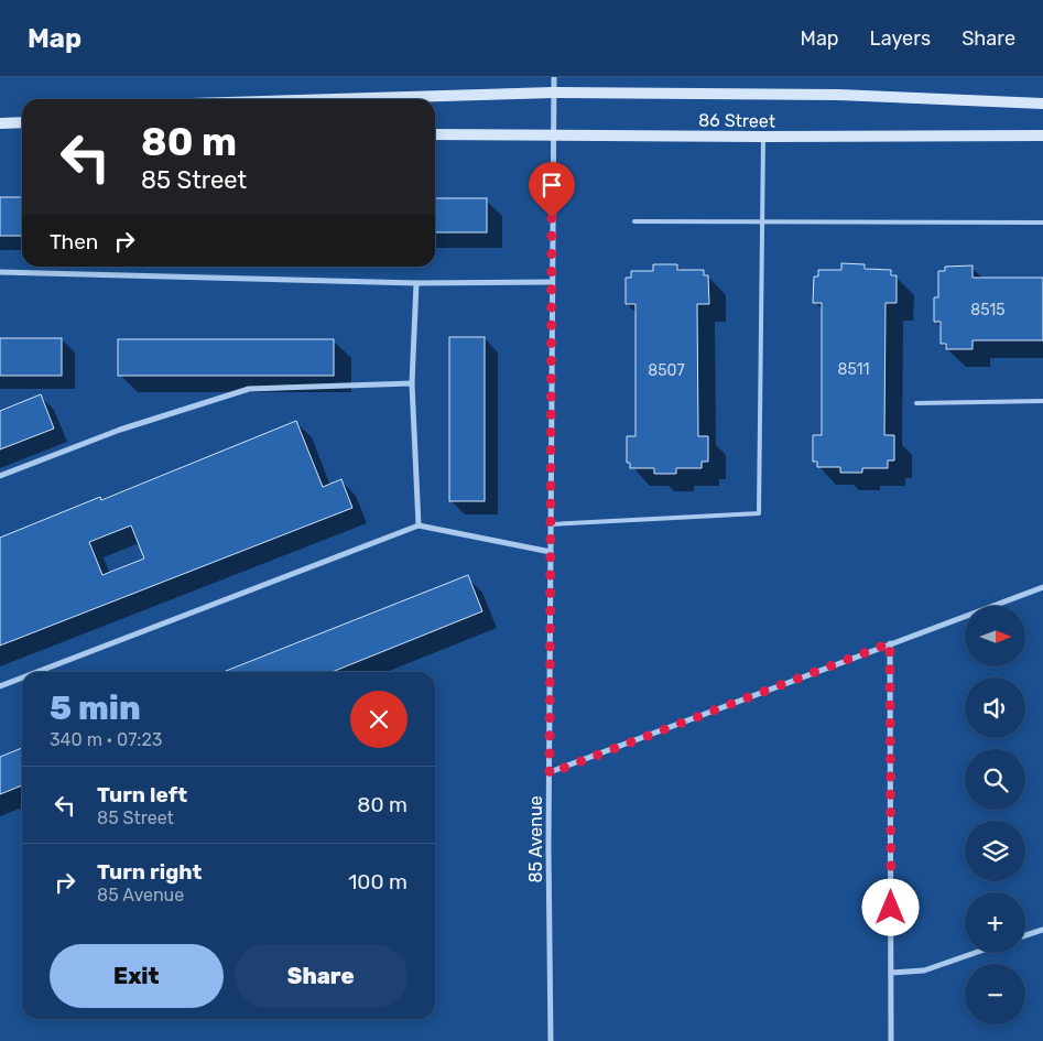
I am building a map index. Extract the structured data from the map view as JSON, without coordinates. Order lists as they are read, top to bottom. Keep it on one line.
{"streets":{"main road":["86 Street"],"street":["85 Avenue"]},"crossings":[["86 Street","85 Avenue"]],"house_numbers":["8515","8511","8507"],"north":"right","page":{"header":"Map","nav":["Map","Layers","Share"],"turn":["80 m","85 Street"],"then":"Then","map_buttons":["+","−"],"heading":["5 min","340 m · 07:23"],"list":[{"name":"Turn left","note":"85 Street","value":"80 m"},{"name":"Turn right","note":"85 Avenue","value":"100 m"}],"buttons":["Exit","Share"]}}
